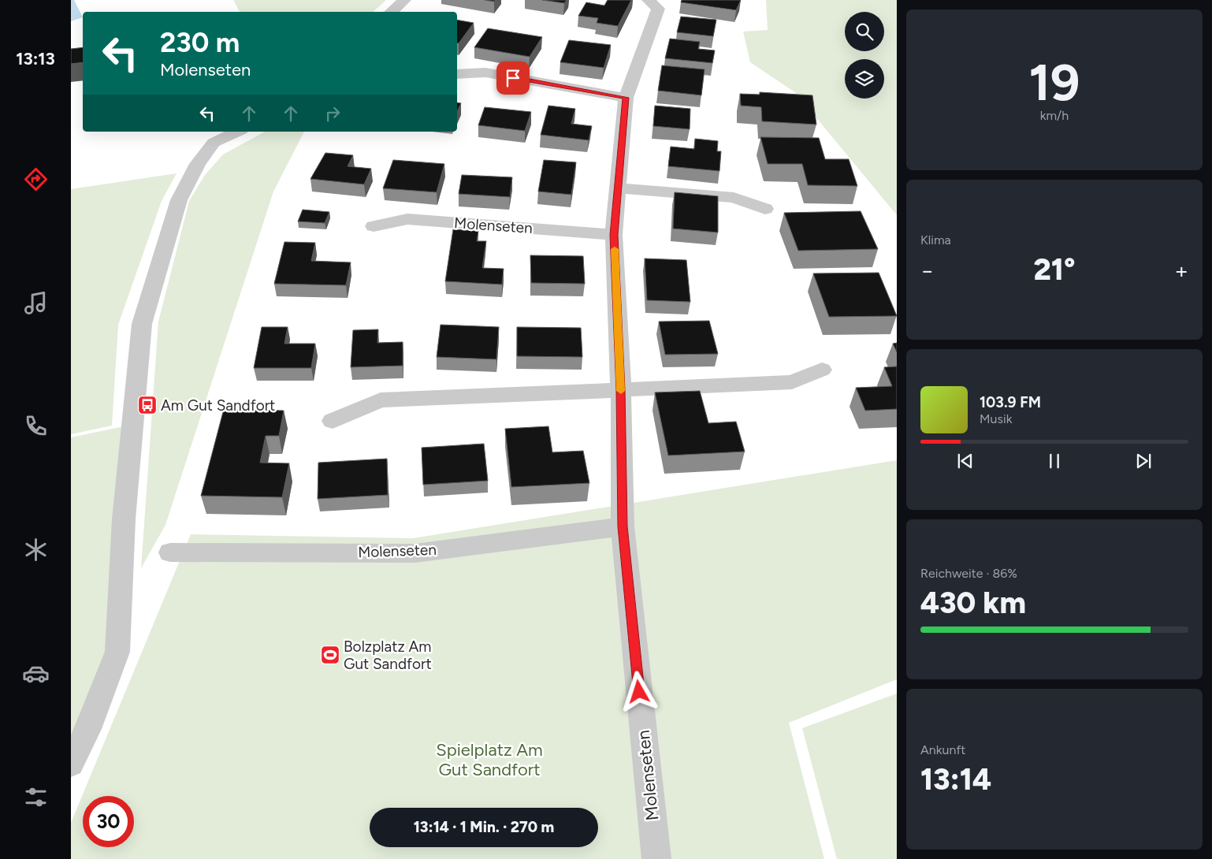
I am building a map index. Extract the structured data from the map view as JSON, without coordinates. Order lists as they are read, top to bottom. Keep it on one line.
{"streets":{"street":["Molenseten"]},"parks":["Spielplatz Am Gut Sandfort"],"places":{"bus stop":["Am Gut Sandfort"],"sports":["Bolzplatz Am Gut Sandfort"]},"page":{"tabs":"13:13","tile":[["19","km/h"],"Klima",["Reichweite · 86%","430 km"],["Ankunft","13:14"]],"turn":["230 m","Molenseten"],"heat":["−","21°","+"],"song":["103.9 FM","Musik"],"limit":"30","trip":"13:14 · 1 Min. · 270 m"}}
